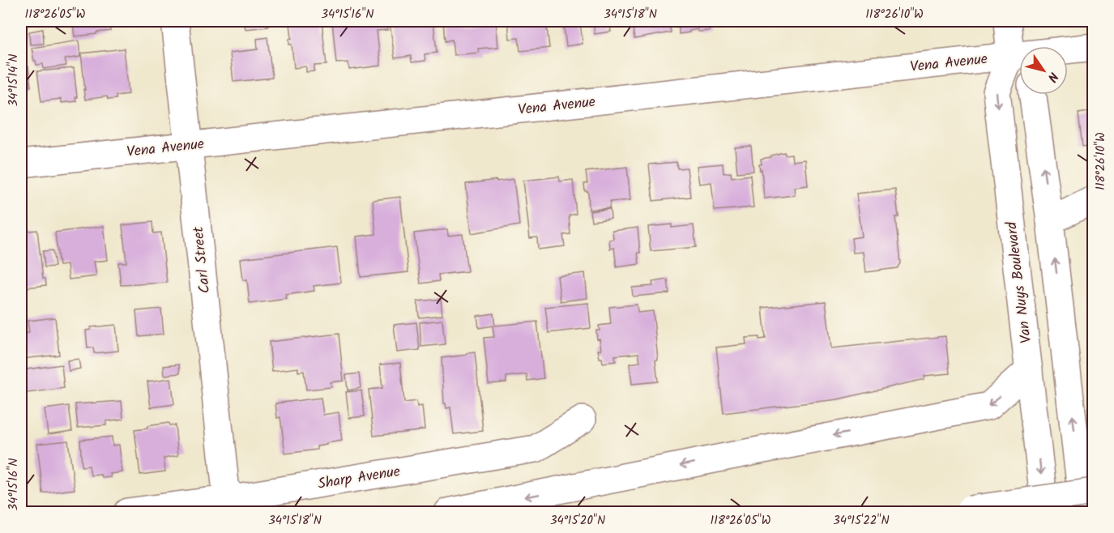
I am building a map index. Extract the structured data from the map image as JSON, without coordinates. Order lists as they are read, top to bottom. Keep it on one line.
{"streets":{"main road":["Vena Avenue","Carl Street","Van Nuys Boulevard","Sharp Avenue"]},"crossings":[["Vena Avenue","Carl Street"],["Vena Avenue","Van Nuys Boulevard"],["Carl Street","Sharp Avenue"]],"north":"bottom right","coordinates":["118°26'05\"W","34°15'16\"N","34°15'18\"N","118°26'10\"W","34°15'14\"N","34°15'20\"N","34°15'22\"N"]}
